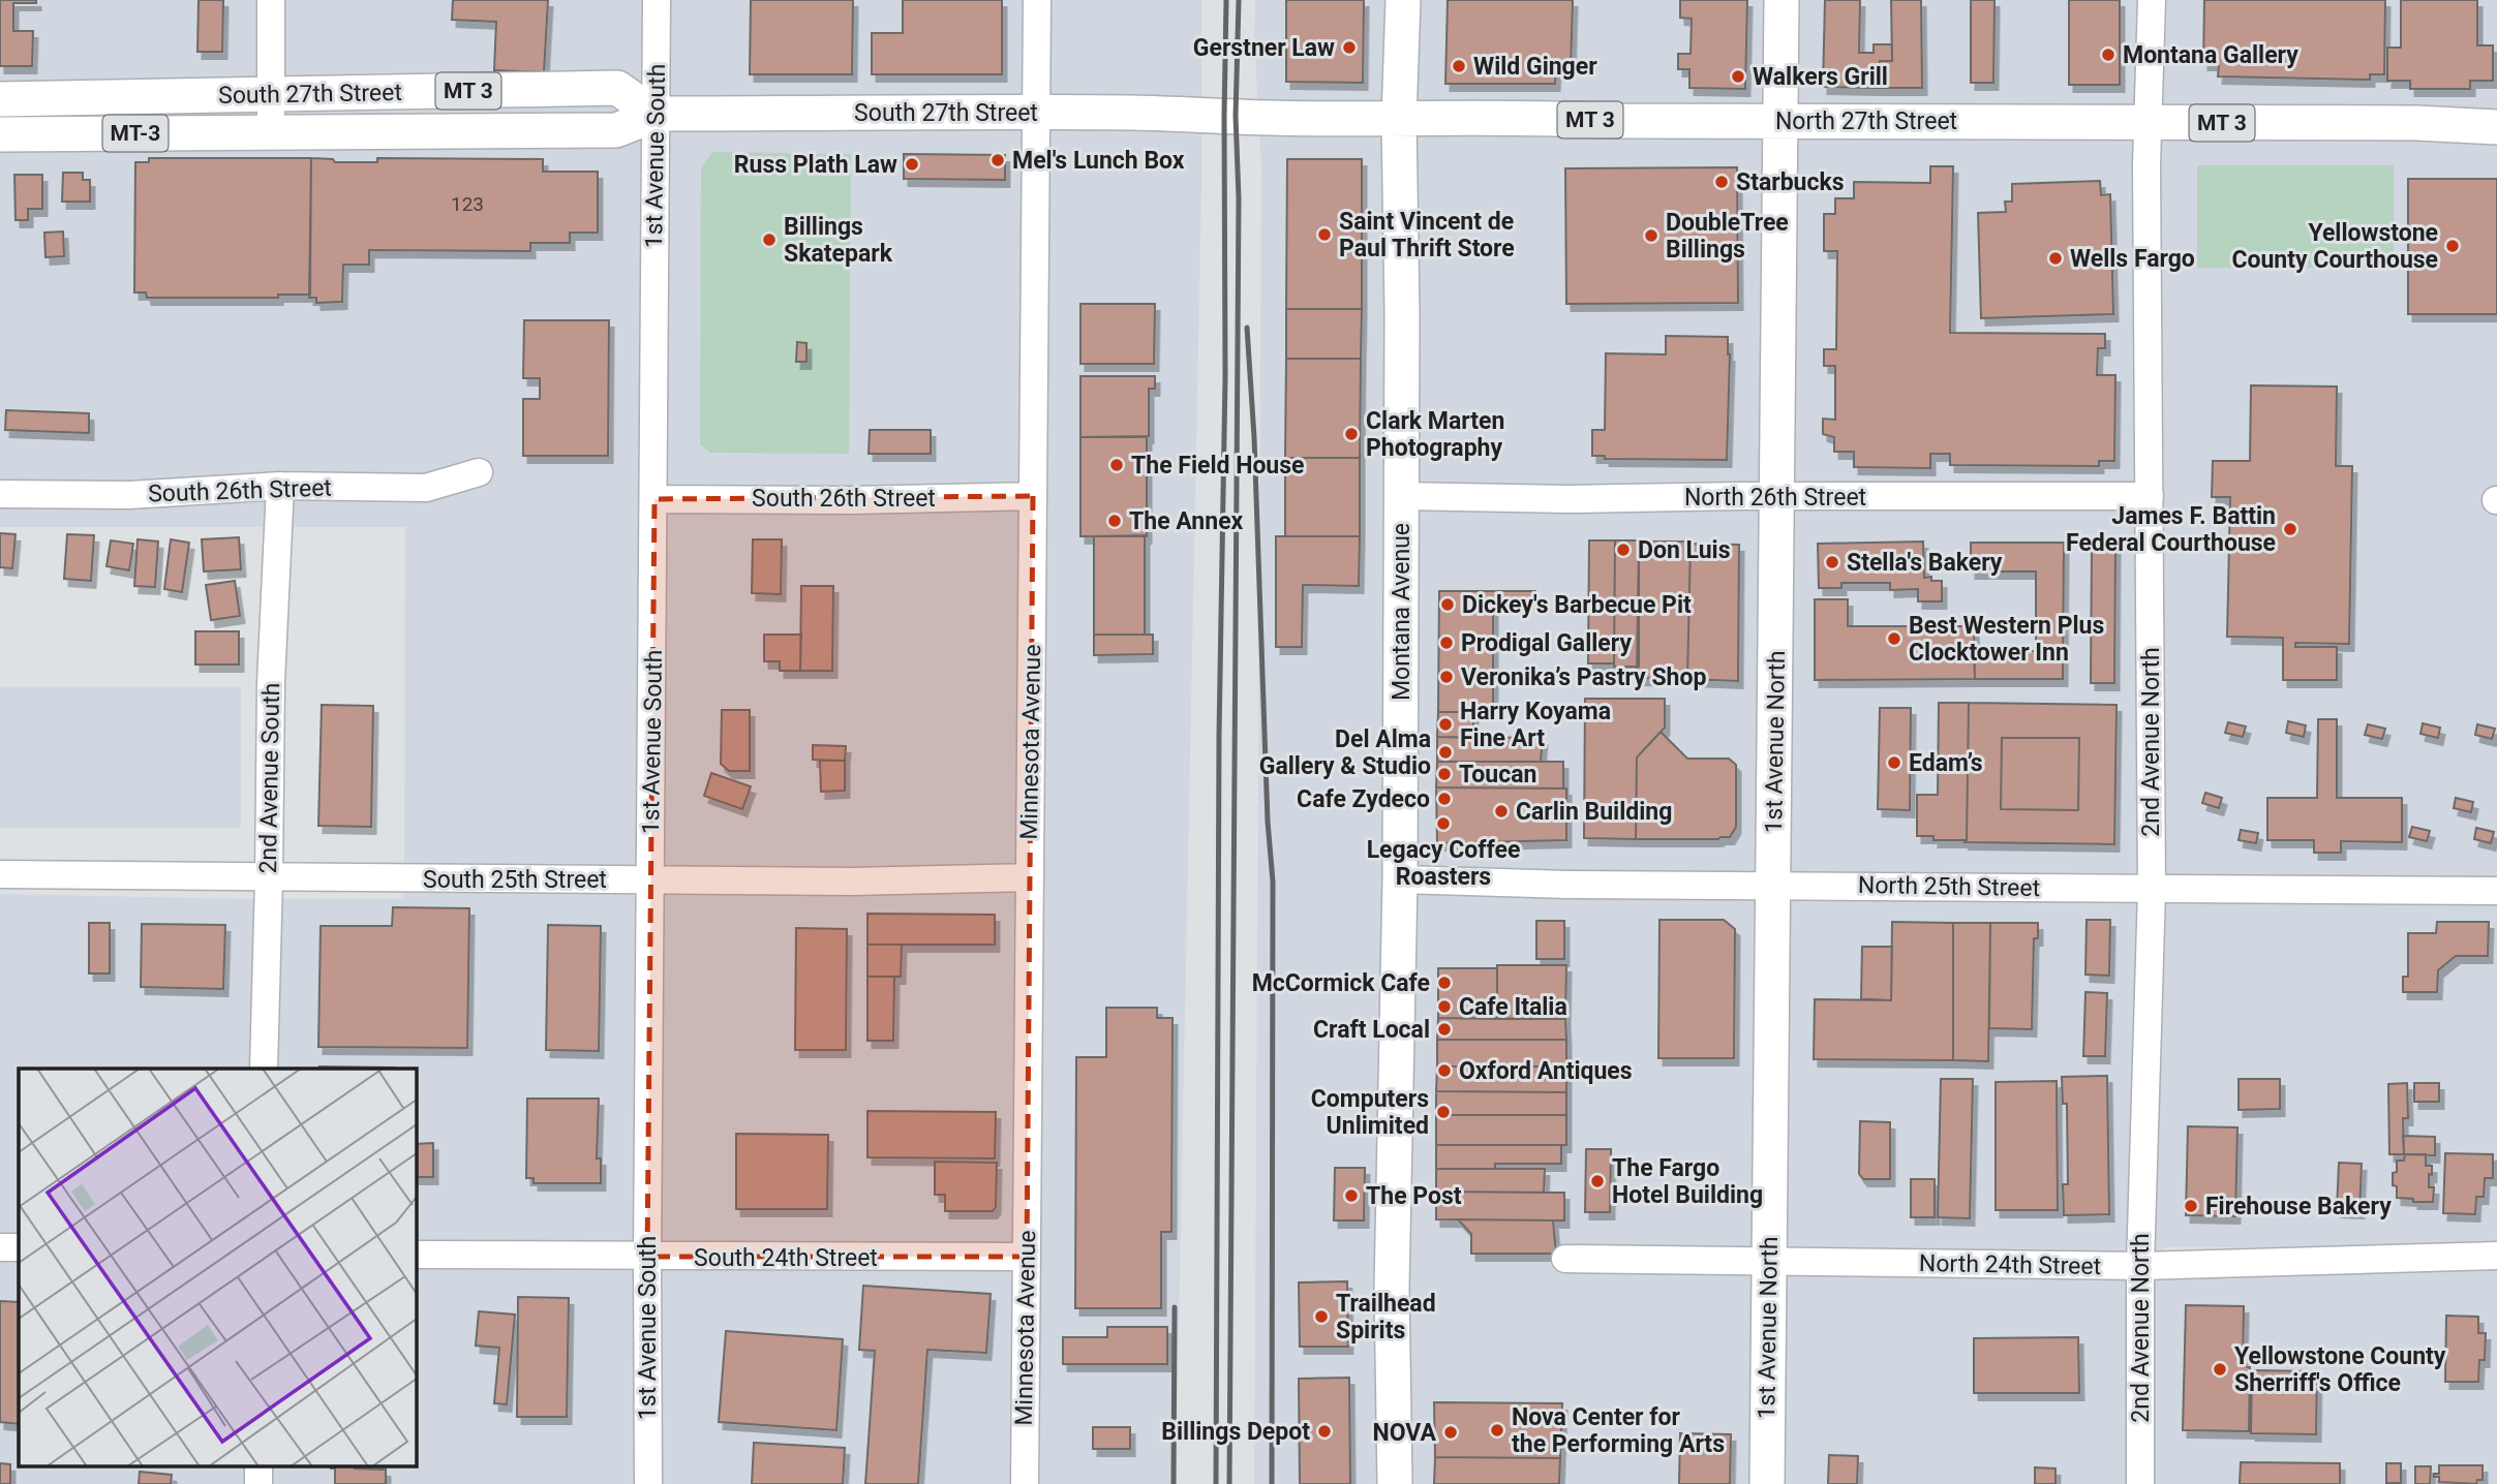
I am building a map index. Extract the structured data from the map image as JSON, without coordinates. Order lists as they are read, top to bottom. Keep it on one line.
{"streets":{"main road":["MT 3","South 27th Street","North 27th Street","MT-3","Montana Avenue","1st Avenue North"],"street":["1st Avenue South","South 26th Street","North 26th Street","Minnesota Avenue","2nd Avenue North","2nd Avenue South","South 25th Street","North 25th Street","South 24th Street","North 24th Street"]},"crossings":[["South 27th Street","North 27th Street"],["South 27th Street","1st Avenue South"],["South 27th Street","Minnesota Avenue"],["North 27th Street","Montana Avenue"],["North 27th Street","1st Avenue North"],["North 27th Street","2nd Avenue North"],["1st Avenue South","South 26th Street"],["1st Avenue South","South 25th Street"],["1st Avenue South","South 24th Street"],["South 26th Street","Minnesota Avenue"],["South 26th Street","2nd Avenue South"],["North 26th Street","Montana Avenue"],["North 26th Street","1st Avenue North"],["North 26th Street","2nd Avenue North"],["Montana Avenue","North 25th Street"],["Minnesota Avenue","South 25th Street"],["Minnesota Avenue","South 24th Street"],["1st Avenue North","North 25th Street"],["1st Avenue North","North 24th Street"],["2nd Avenue North","North 25th Street"],["2nd Avenue North","North 24th Street"],["2nd Avenue South","South 25th Street"]],"places":["Gerstner Law","Montana Gallery","Wild Ginger","Walkers Grill","Mel's Lunch Box","Russ Plath Law","Starbucks","Saint Vincent de Paul Thrift Store","DoubleTree Billings","Billings Skatepark","Yellowstone County Courthouse","Wells Fargo","Clark Marten Photography","The Field House","The Annex","James F. Battin Federal Courthouse","Don Luis","Stella's Bakery","Dickey's Barbecue Pit","Best Western Plus Clocktower Inn","Prodigal Gallery","Veronika’s Pastry Shop","Harry Koyama Fine Art","Del Alma Gallery & Studio","Edam’s","Toucan","Cafe Zydeco","Carlin Building","Legacy Coffee Roasters","McCormick Cafe","Cafe Italia","Craft Local","Oxford Antiques","Computers Unlimited","The Fargo Hotel Building","The Post","Firehouse Bakery","Trailhead Spirits","Yellowstone County Sherriff's Office","Nova Center for the Performing Arts","Billings Depot","NOVA"],"house_numbers":["123"]}
